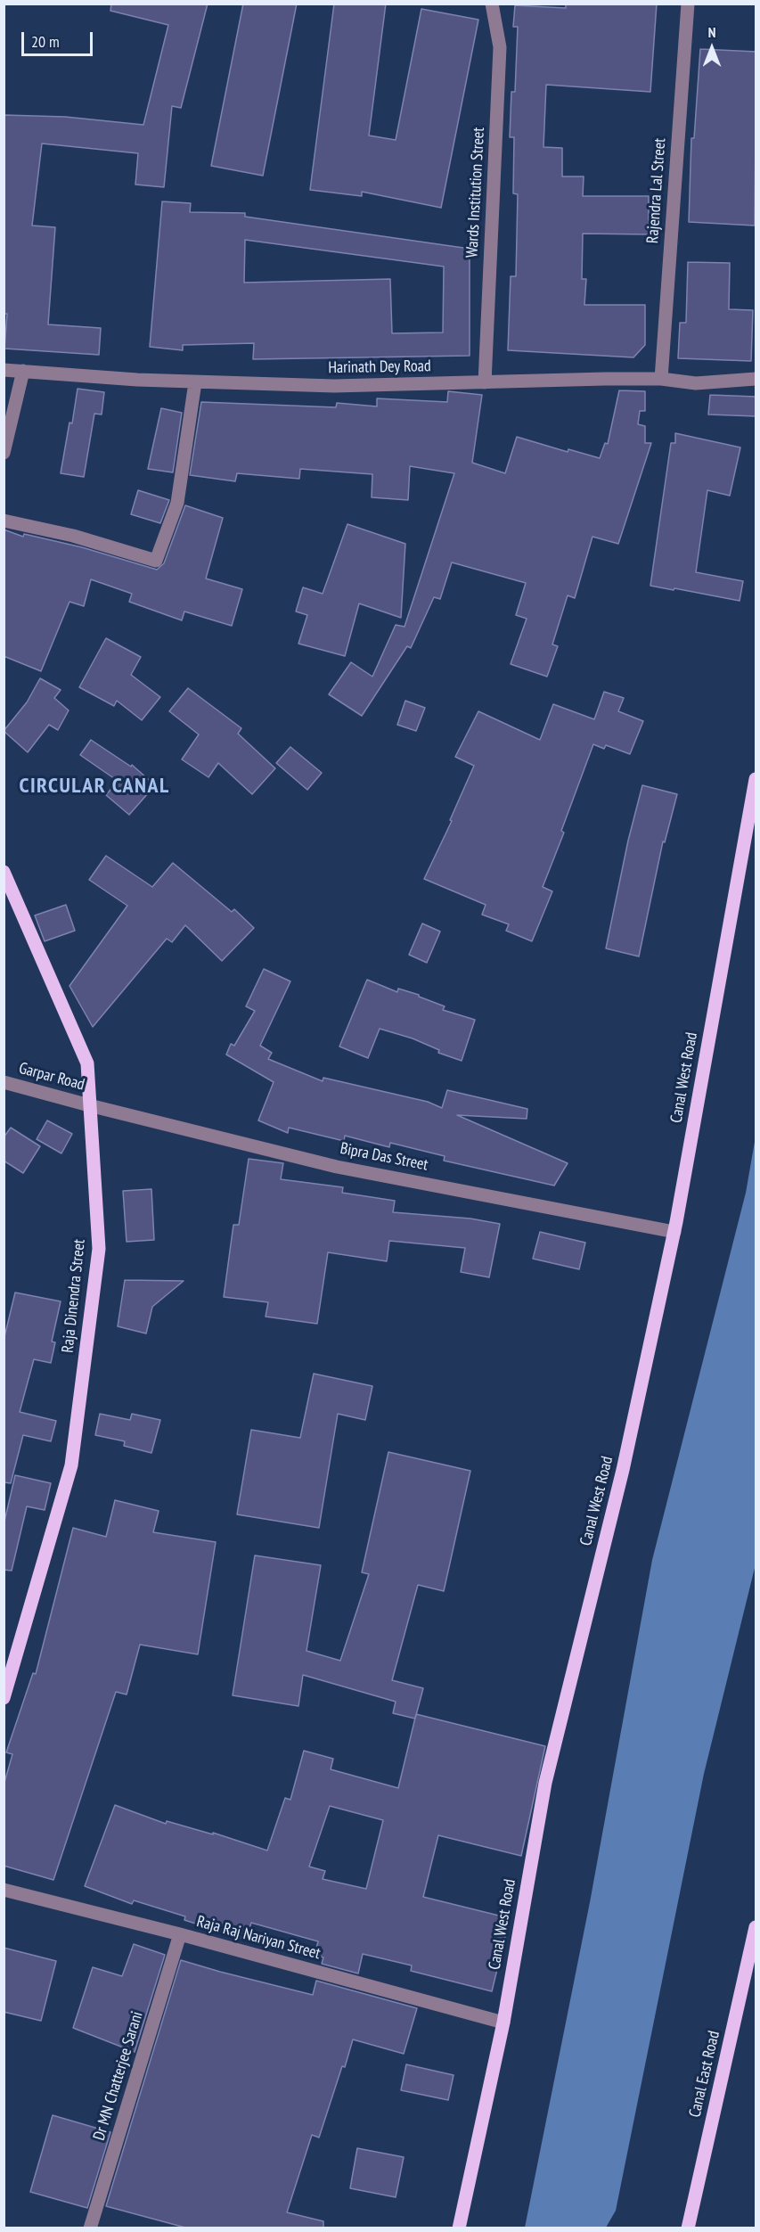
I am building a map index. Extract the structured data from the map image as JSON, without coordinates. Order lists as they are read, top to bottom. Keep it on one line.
{"streets":{"main road":["Canal West Road","Raja Dinendra Street","Canal East Road"],"street":["Rajendra Lal Street","Wards Institution Street","Harinath Dey Road","Garpar Road","Bipra Das Street","Raja Raj Nariyan Street","Dr MN Chatterjee Sarani"]},"crossings":[["Rajendra Lal Street","Harinath Dey Road"],["Wards Institution Street","Harinath Dey Road"],["Garpar Road","Bipra Das Street"],["Garpar Road","Raja Dinendra Street"],["Canal West Road","Bipra Das Street"],["Canal West Road","Raja Raj Nariyan Street"],["Bipra Das Street","Raja Dinendra Street"],["Raja Raj Nariyan Street","Dr MN Chatterjee Sarani"]],"districts":["CIRCULAR CANAL"],"scale_bar":"20 m","north":"top"}
